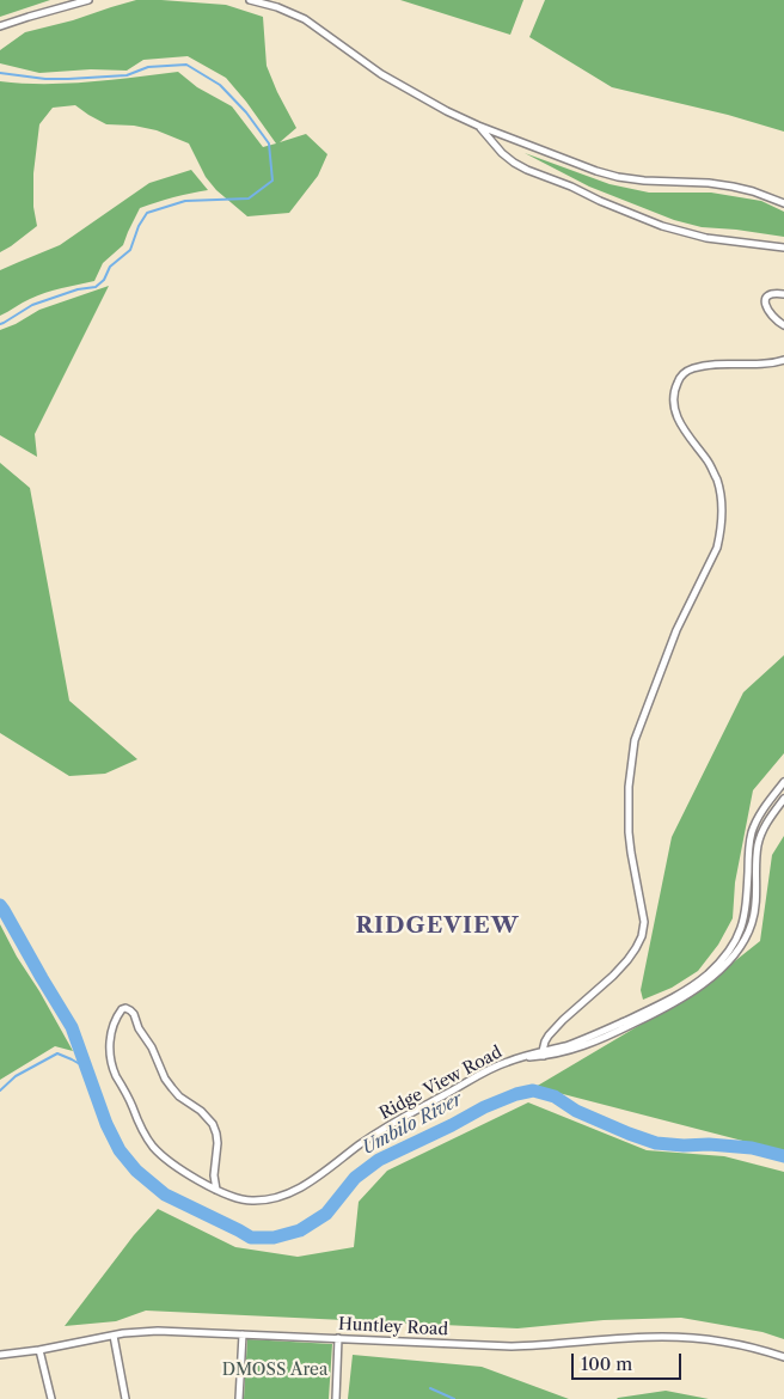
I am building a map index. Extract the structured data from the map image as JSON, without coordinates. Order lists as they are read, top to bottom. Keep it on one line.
{"streets":{"street":["Ridge View Road","Huntley Road"]},"districts":["RIDGEVIEW"],"water":["Umbilo River"],"parks":["DMOSS Area"],"scale_bar":"100 m"}
